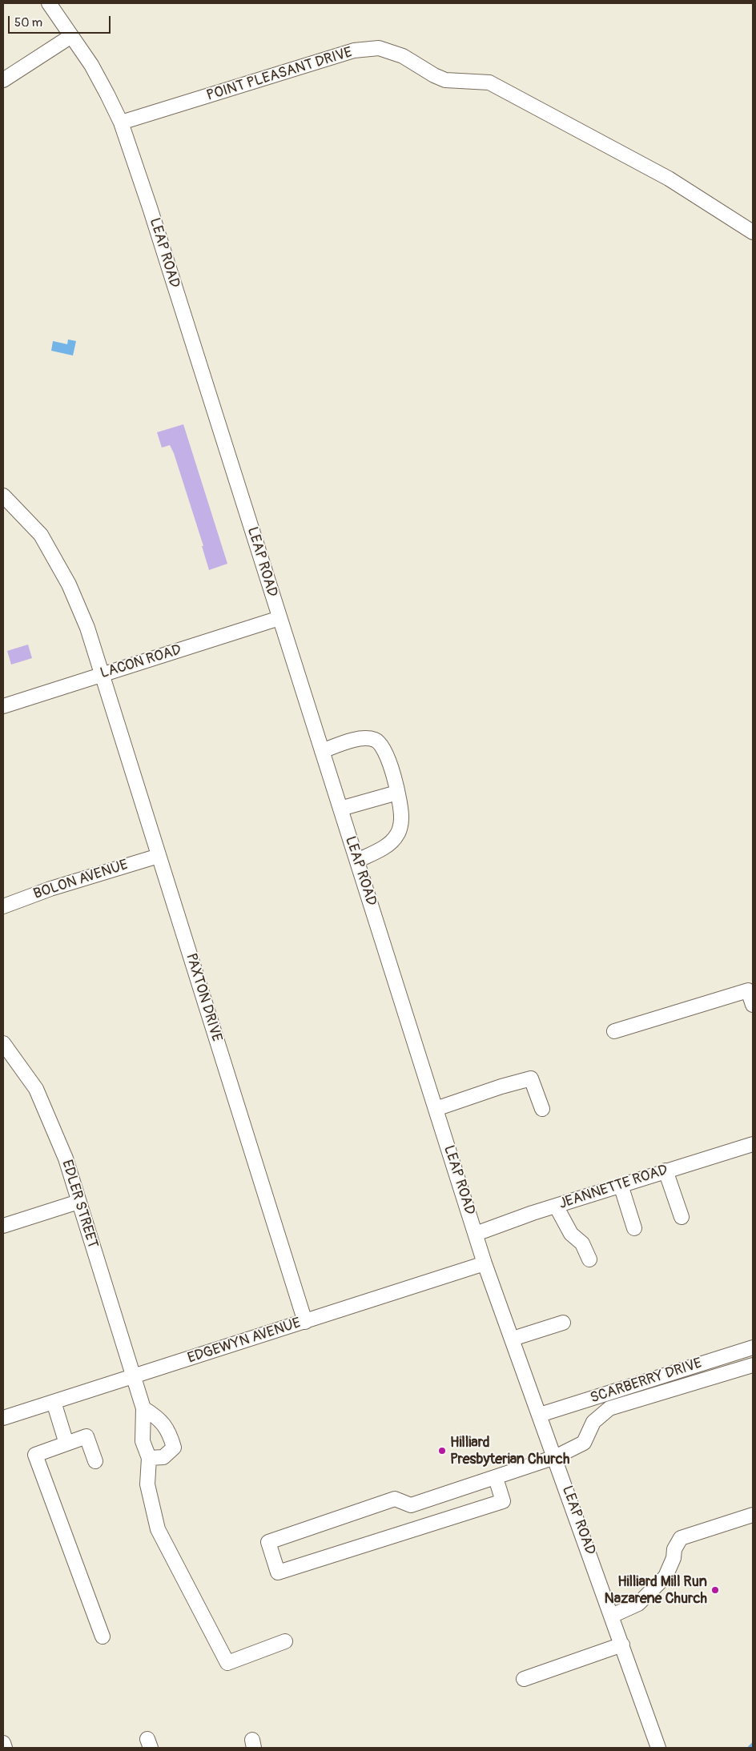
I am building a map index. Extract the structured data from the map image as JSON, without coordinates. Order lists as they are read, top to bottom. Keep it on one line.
{"streets":{"street":["POINT PLEASANT DRIVE","LEAP ROAD","LACON ROAD","BOLON AVENUE","PAXTON DRIVE","JEANNETTE ROAD","EDLER STREET","EDGEWYN AVENUE","SCARBERRY DRIVE"]},"crossings":[["POINT PLEASANT DRIVE","LEAP ROAD"],["LEAP ROAD","LACON ROAD"],["LEAP ROAD","JEANNETTE ROAD"],["LEAP ROAD","EDGEWYN AVENUE"],["LEAP ROAD","SCARBERRY DRIVE"],["LACON ROAD","PAXTON DRIVE"],["BOLON AVENUE","PAXTON DRIVE"],["PAXTON DRIVE","EDGEWYN AVENUE"],["EDLER STREET","EDGEWYN AVENUE"]],"places":["Hilliard Presbyterian Church","Hilliard Mill Run Nazarene Church"],"scale_bar":"50 m"}
